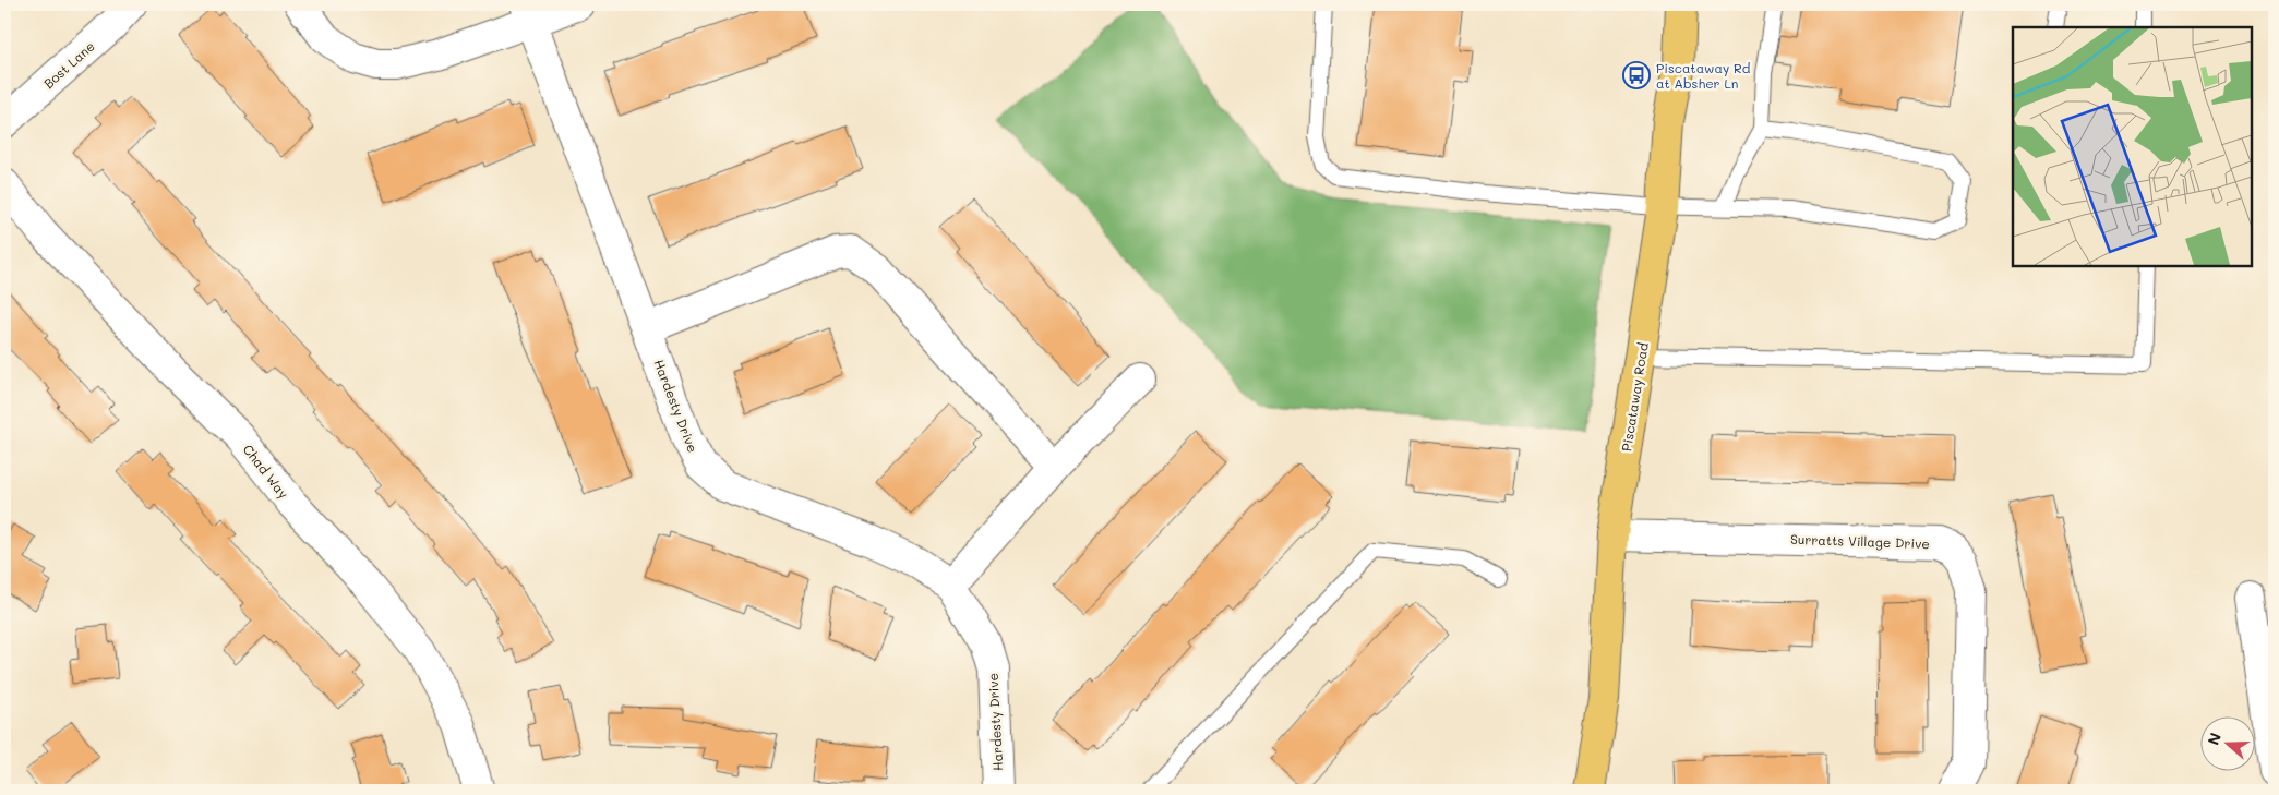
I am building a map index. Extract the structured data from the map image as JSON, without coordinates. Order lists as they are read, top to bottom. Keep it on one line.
{"streets":{"main road":["Piscataway Road"],"street":["Bost Lane","Hardesty Drive","Chad Way","Surratts Village Drive"]},"crossings":[["Piscataway Road","Surratts Village Drive"]],"places":{"bus stop":["Piscataway Rd at Absher Ln"]},"north":"left"}
